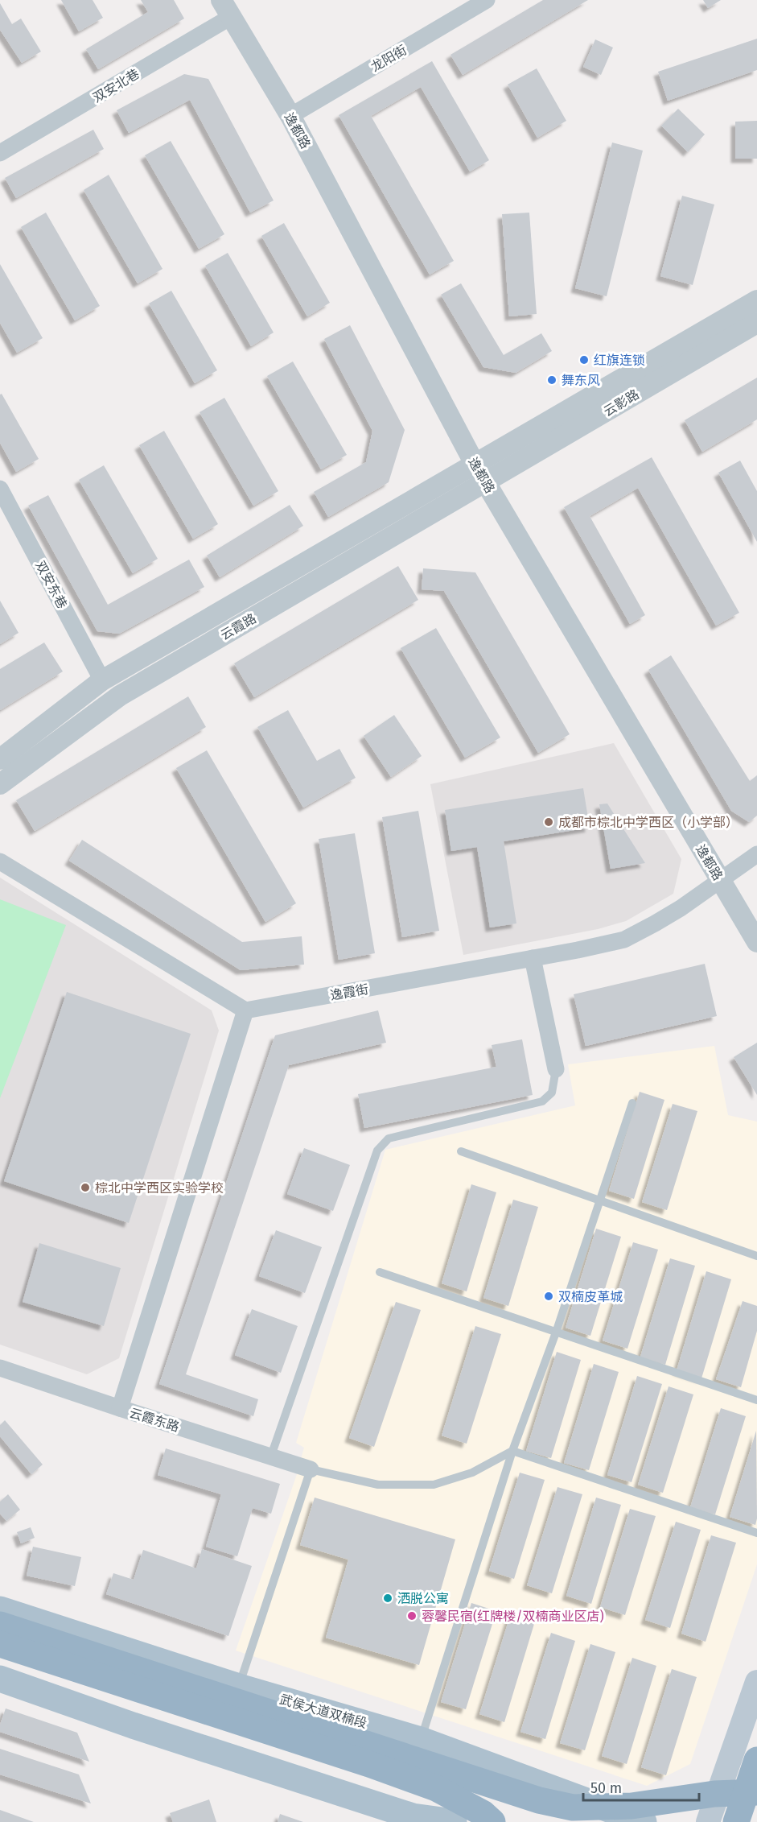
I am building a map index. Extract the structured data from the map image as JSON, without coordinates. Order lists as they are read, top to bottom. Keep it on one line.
{"streets":{"main road":["武侯大道双楠段"],"street":["龙阳街","双安北巷","逸都路","云影路","双安东巷","云霞路","逸霞街","云霞东路"]},"crossings":[["龙阳街","逸都路"],["双安北巷","逸都路"],["逸都路","云影路"],["逸都路","云霞路"],["逸都路","逸霞街"],["云影路","云霞路"]],"places":["红旗连锁","舞东风","成都市棕北中学西区（小学部）","棕北中学西区实验学校","双楠皮革城","洒脱公寓","蓉馨民宿(红牌楼/双楠商业区店)"],"scale_bar":"50 m"}
